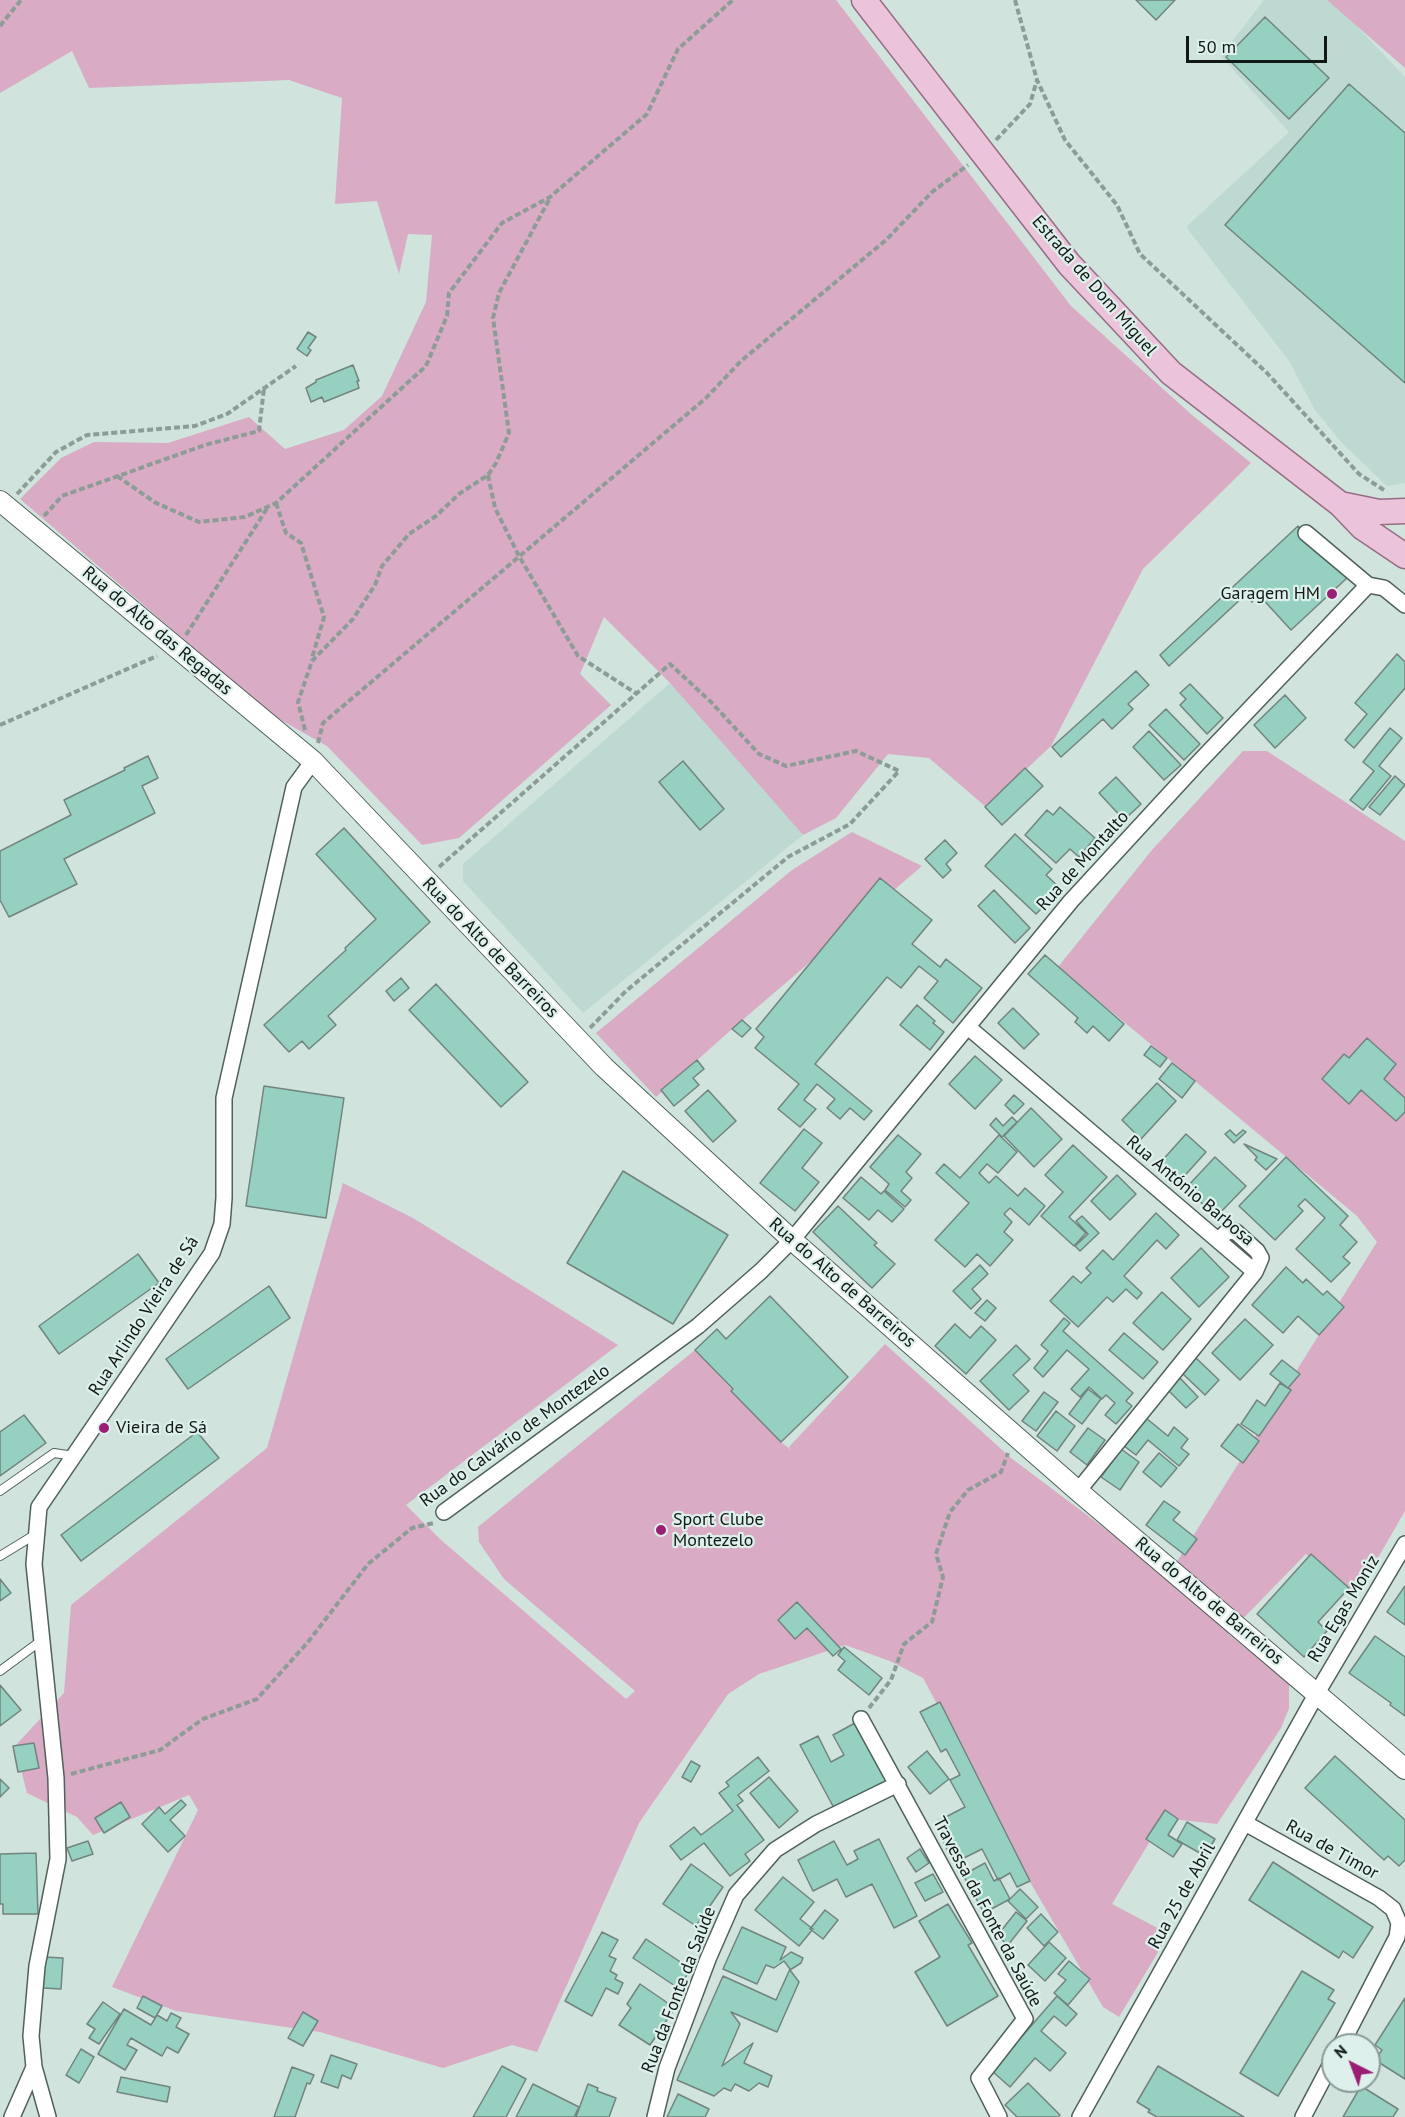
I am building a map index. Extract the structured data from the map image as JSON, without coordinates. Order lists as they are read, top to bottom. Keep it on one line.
{"streets":{"main road":["Estrada de Dom Miguel"],"street":["Rua do Alto das Regadas","Rua de Montalto","Rua do Alto de Barreiros","Rua António Barbosa","Rua Arlindo Vieira de Sá","Rua do Calvário de Montezelo","Rua Egas Moniz","Rua de Timor","Rua 25 de Abril","Travessa da Fonte da Saúde","Rua da Fonte da Saúde"]},"crossings":[["Rua do Alto das Regadas","Rua do Alto de Barreiros"],["Rua do Alto das Regadas","Rua Arlindo Vieira de Sá"],["Rua de Montalto","Rua do Alto de Barreiros"],["Rua de Montalto","Rua António Barbosa"],["Rua de Montalto","Rua do Calvário de Montezelo"],["Rua do Alto de Barreiros","Rua António Barbosa"],["Rua do Alto de Barreiros","Rua Arlindo Vieira de Sá"],["Rua do Alto de Barreiros","Rua do Calvário de Montezelo"],["Rua do Alto de Barreiros","Rua Egas Moniz"],["Rua do Alto de Barreiros","Rua 25 de Abril"],["Rua Arlindo Vieira de Sá","Rua do Calvário de Montezelo"],["Rua Egas Moniz","Rua 25 de Abril"],["Rua de Timor","Rua 25 de Abril"],["Travessa da Fonte da Saúde","Rua da Fonte da Saúde"]],"places":["Garagem HM","Vieira de Sá","Sport Clube Montezelo"],"scale_bar":"50 m","north":"top left"}
